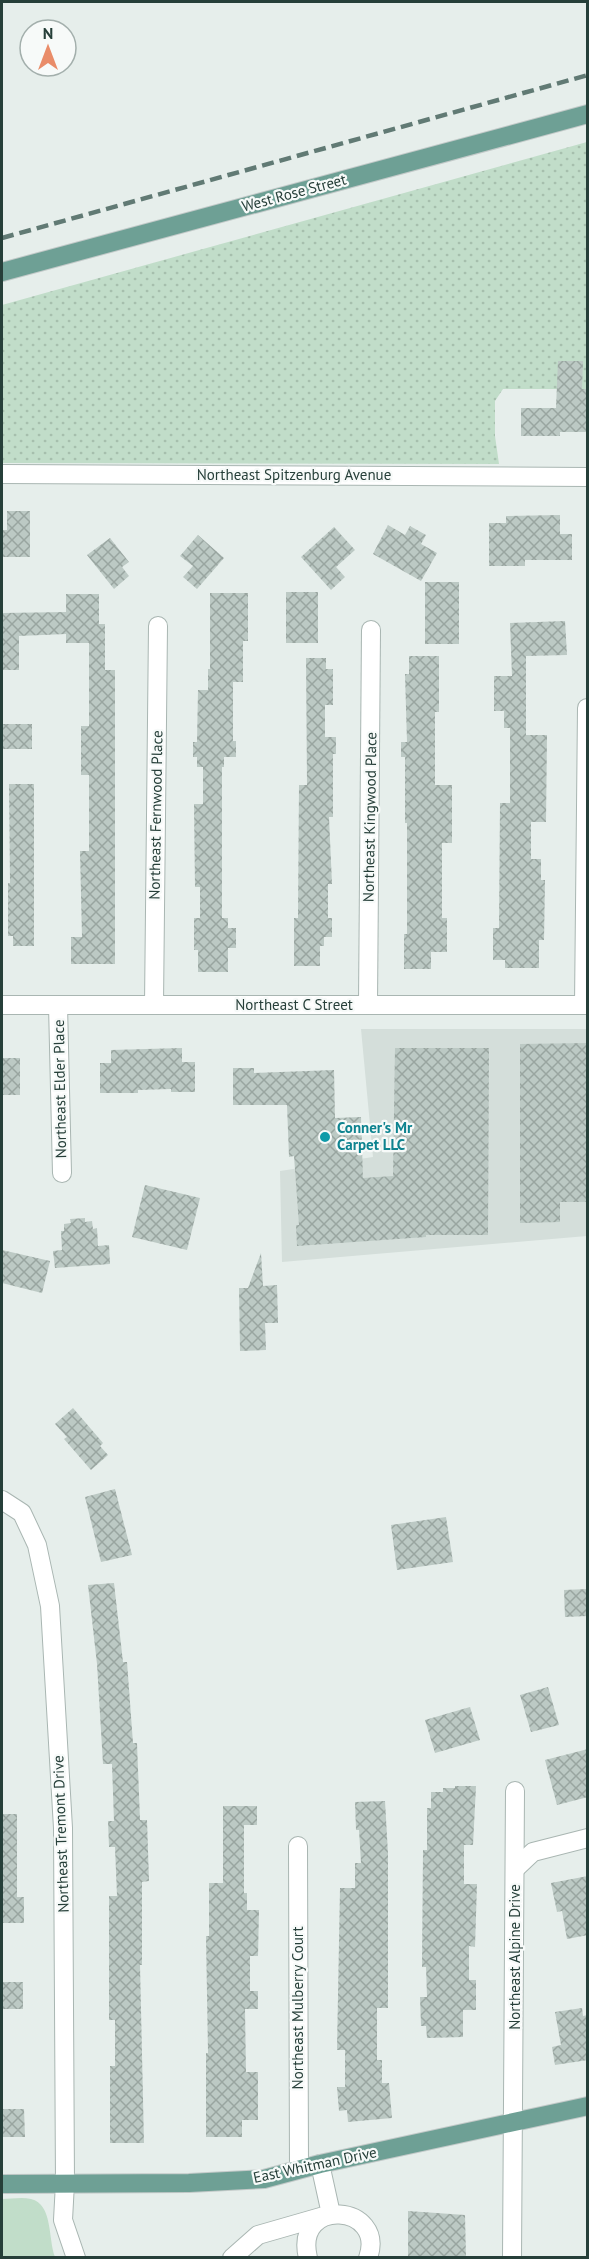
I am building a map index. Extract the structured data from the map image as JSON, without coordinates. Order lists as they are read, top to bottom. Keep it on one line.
{"streets":{"main road":["West Rose Street","East Whitman Drive"],"street":["Northeast Spitzenburg Avenue","Northeast Fernwood Place","Northeast Kingwood Place","Northeast C Street","Northeast Elder Place","Northeast Tremont Drive","Northeast Alpine Drive","Northeast Mulberry Court"]},"crossings":[["Northeast Fernwood Place","Northeast C Street"],["Northeast Kingwood Place","Northeast C Street"],["Northeast C Street","Northeast Elder Place"],["Northeast Tremont Drive","East Whitman Drive"],["Northeast Alpine Drive","East Whitman Drive"],["Northeast Mulberry Court","East Whitman Drive"]],"places":["Conner's Mr Carpet LLC"],"north":"top"}
